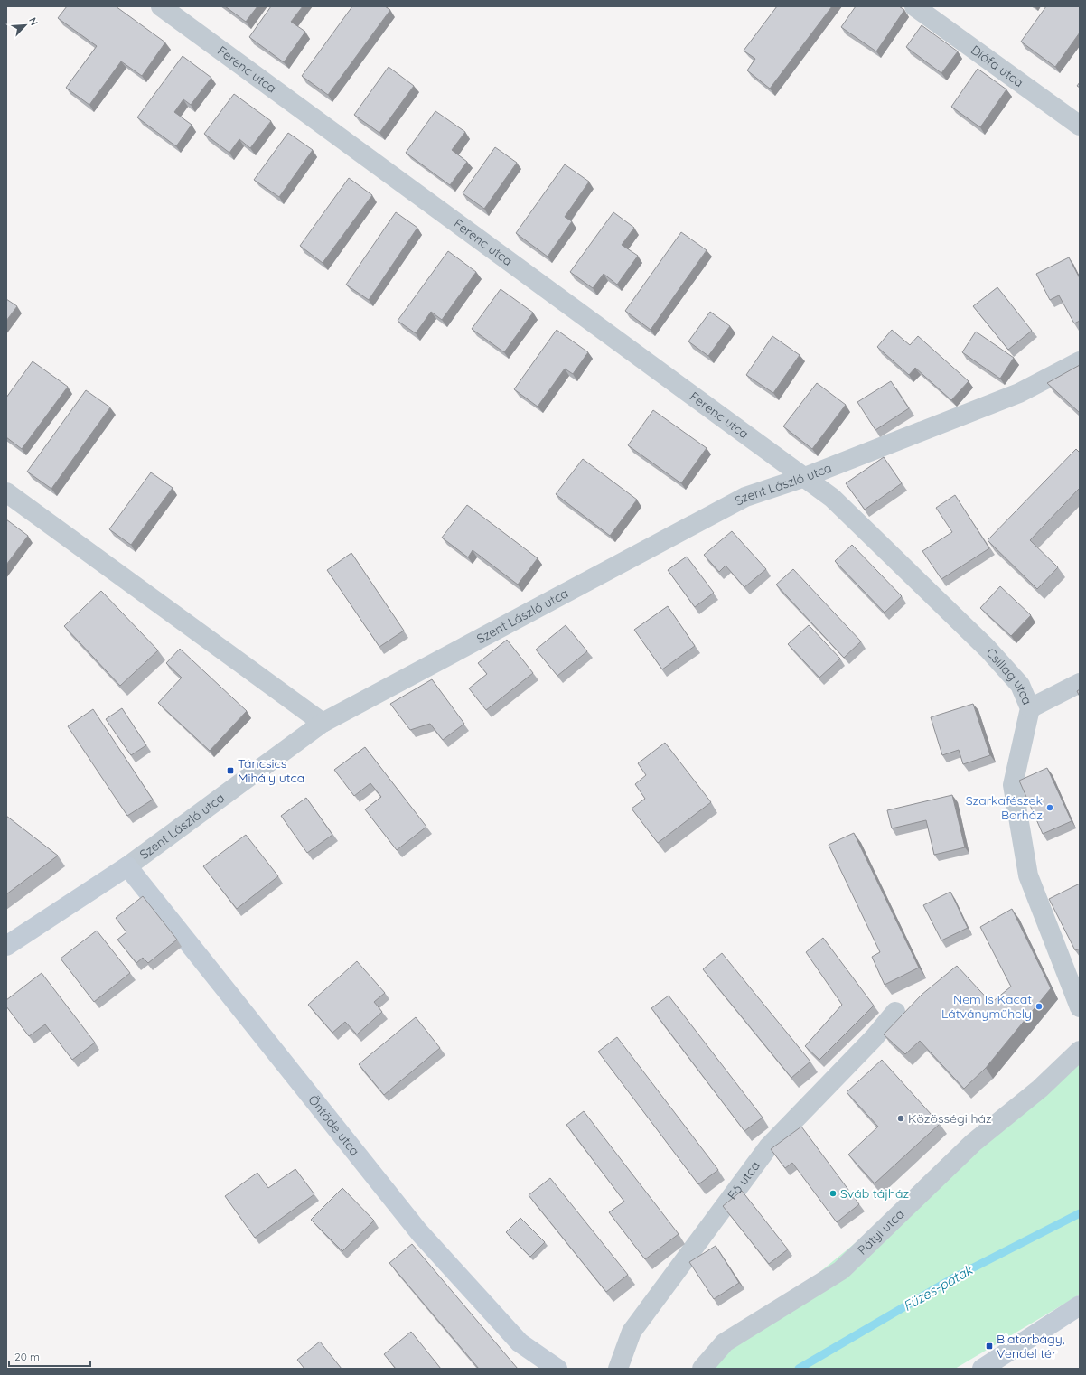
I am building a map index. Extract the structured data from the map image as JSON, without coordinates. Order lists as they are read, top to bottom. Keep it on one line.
{"streets":{"street":["Diófa utca","Ferenc utca","Szent László utca","Csillag utca","Öntöde utca","Fő utca","Pátyi utca"]},"crossings":[["Ferenc utca","Szent László utca"],["Ferenc utca","Csillag utca"],["Szent László utca","Csillag utca"],["Szent László utca","Öntöde utca"]],"water":["Füzes-patak"],"places":{"transit":["Táncsics Mihály utca","Biatorbágy, Vendel tér"],"other":["Szarkafészek Borház","Nem Is Kacat Látványműhely","Közösségi ház","Sváb tájház"]},"scale_bar":"20 m","north":"top right"}
